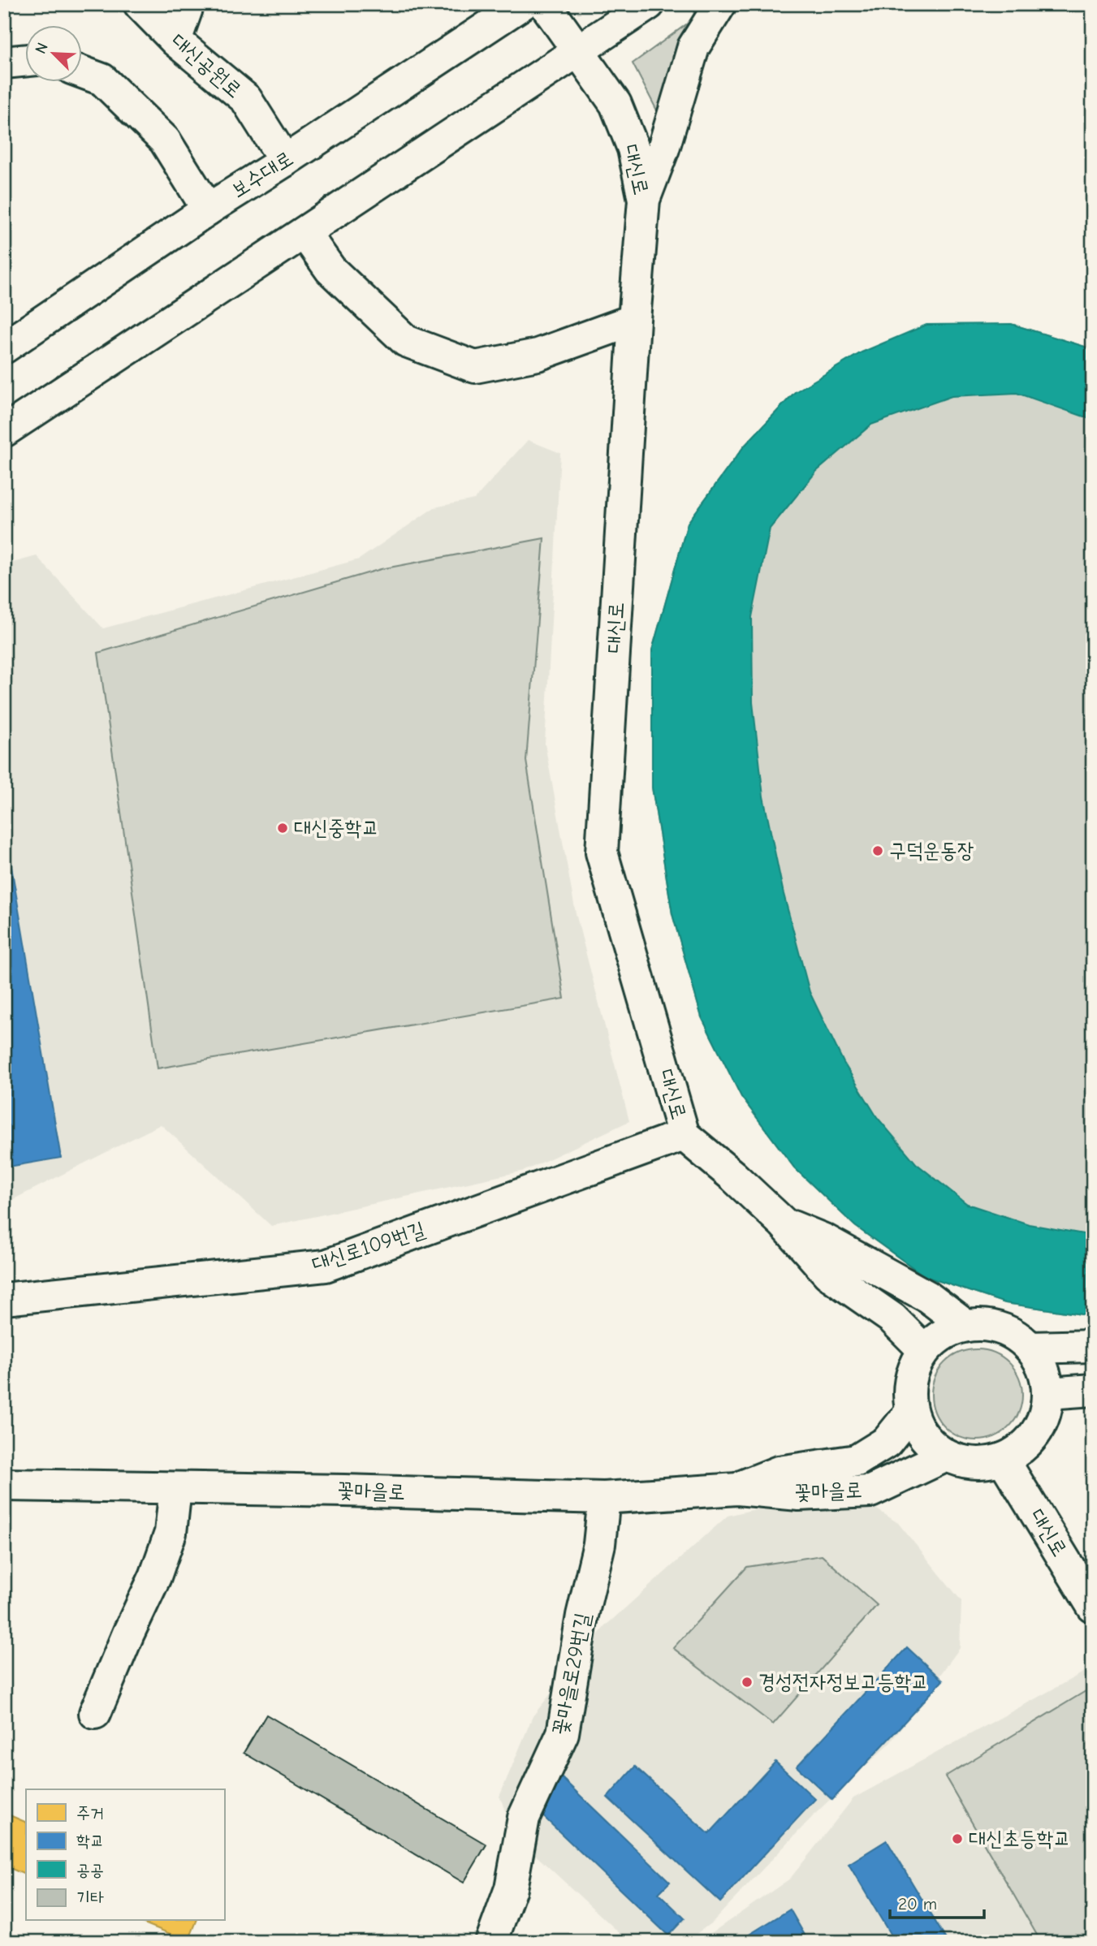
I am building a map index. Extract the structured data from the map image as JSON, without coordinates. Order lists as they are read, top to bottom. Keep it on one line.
{"streets":{"street":["대신공원로","대신로","보수대로","대신로109번길","꽃마을로","꽃마을로29번길"]},"crossings":[["대신공원로","보수대로"],["대신로","대신로109번길"],["대신로","꽃마을로"],["꽃마을로","꽃마을로29번길"]],"places":["대신중학교","구덕운동장","경성전자정보고등학교","대신초등학교"],"legend":["주거","학교","공공","기타"],"scale_bar":"20 m","north":"top left"}
